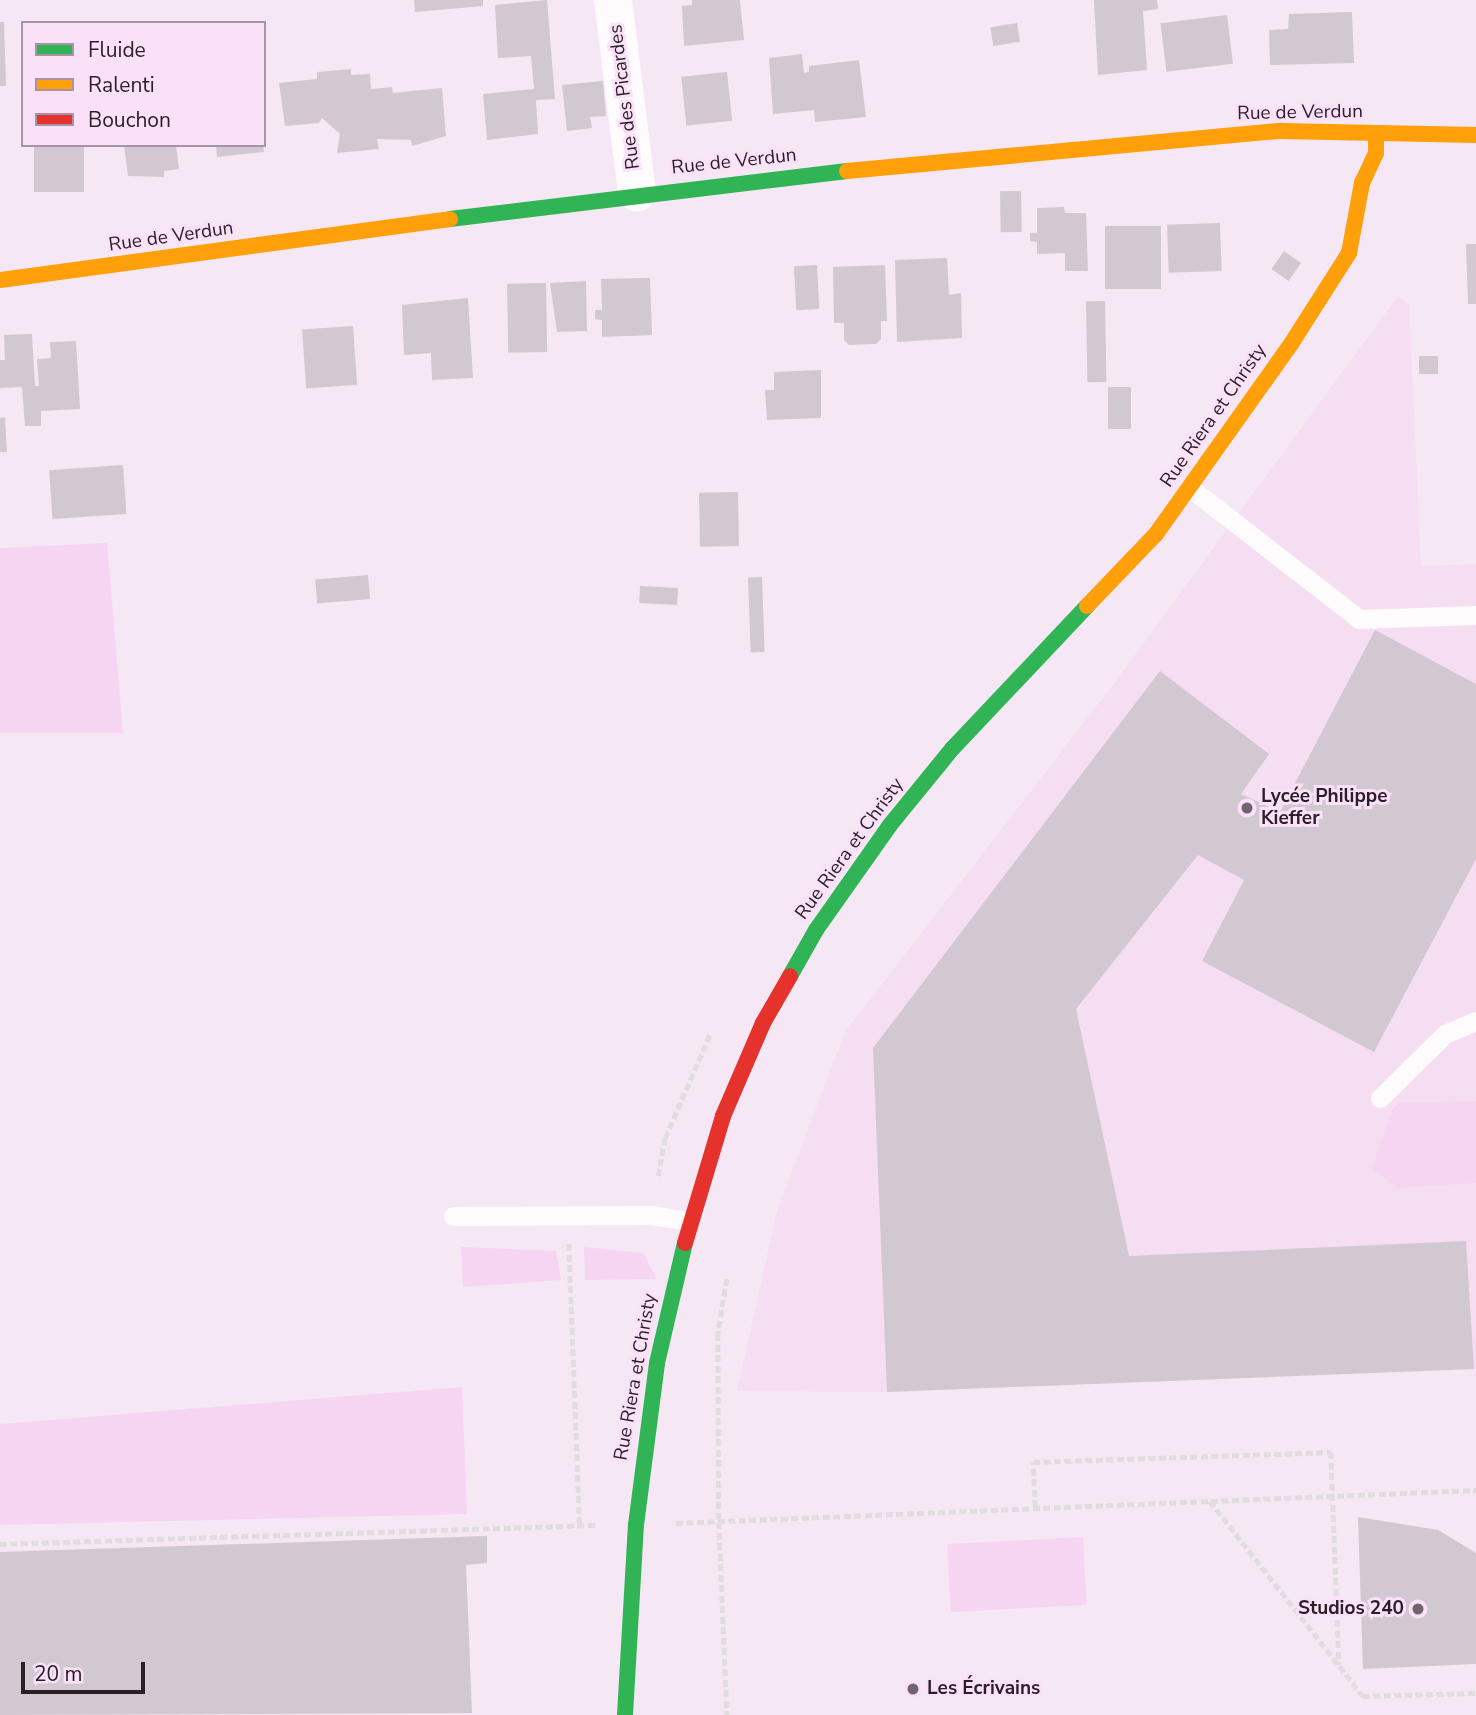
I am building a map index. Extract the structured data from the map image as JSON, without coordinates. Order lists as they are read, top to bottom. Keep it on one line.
{"streets":{"street":["Rue des Picardes","Rue de Verdun","Rue Riera et Christy"]},"crossings":[["Rue des Picardes","Rue de Verdun"],["Rue de Verdun","Rue Riera et Christy"]],"places":["Lycée Philippe Kieffer","Studios 240","Les Écrivains"],"legend":["Fluide","Ralenti","Bouchon"],"scale_bar":"20 m"}
